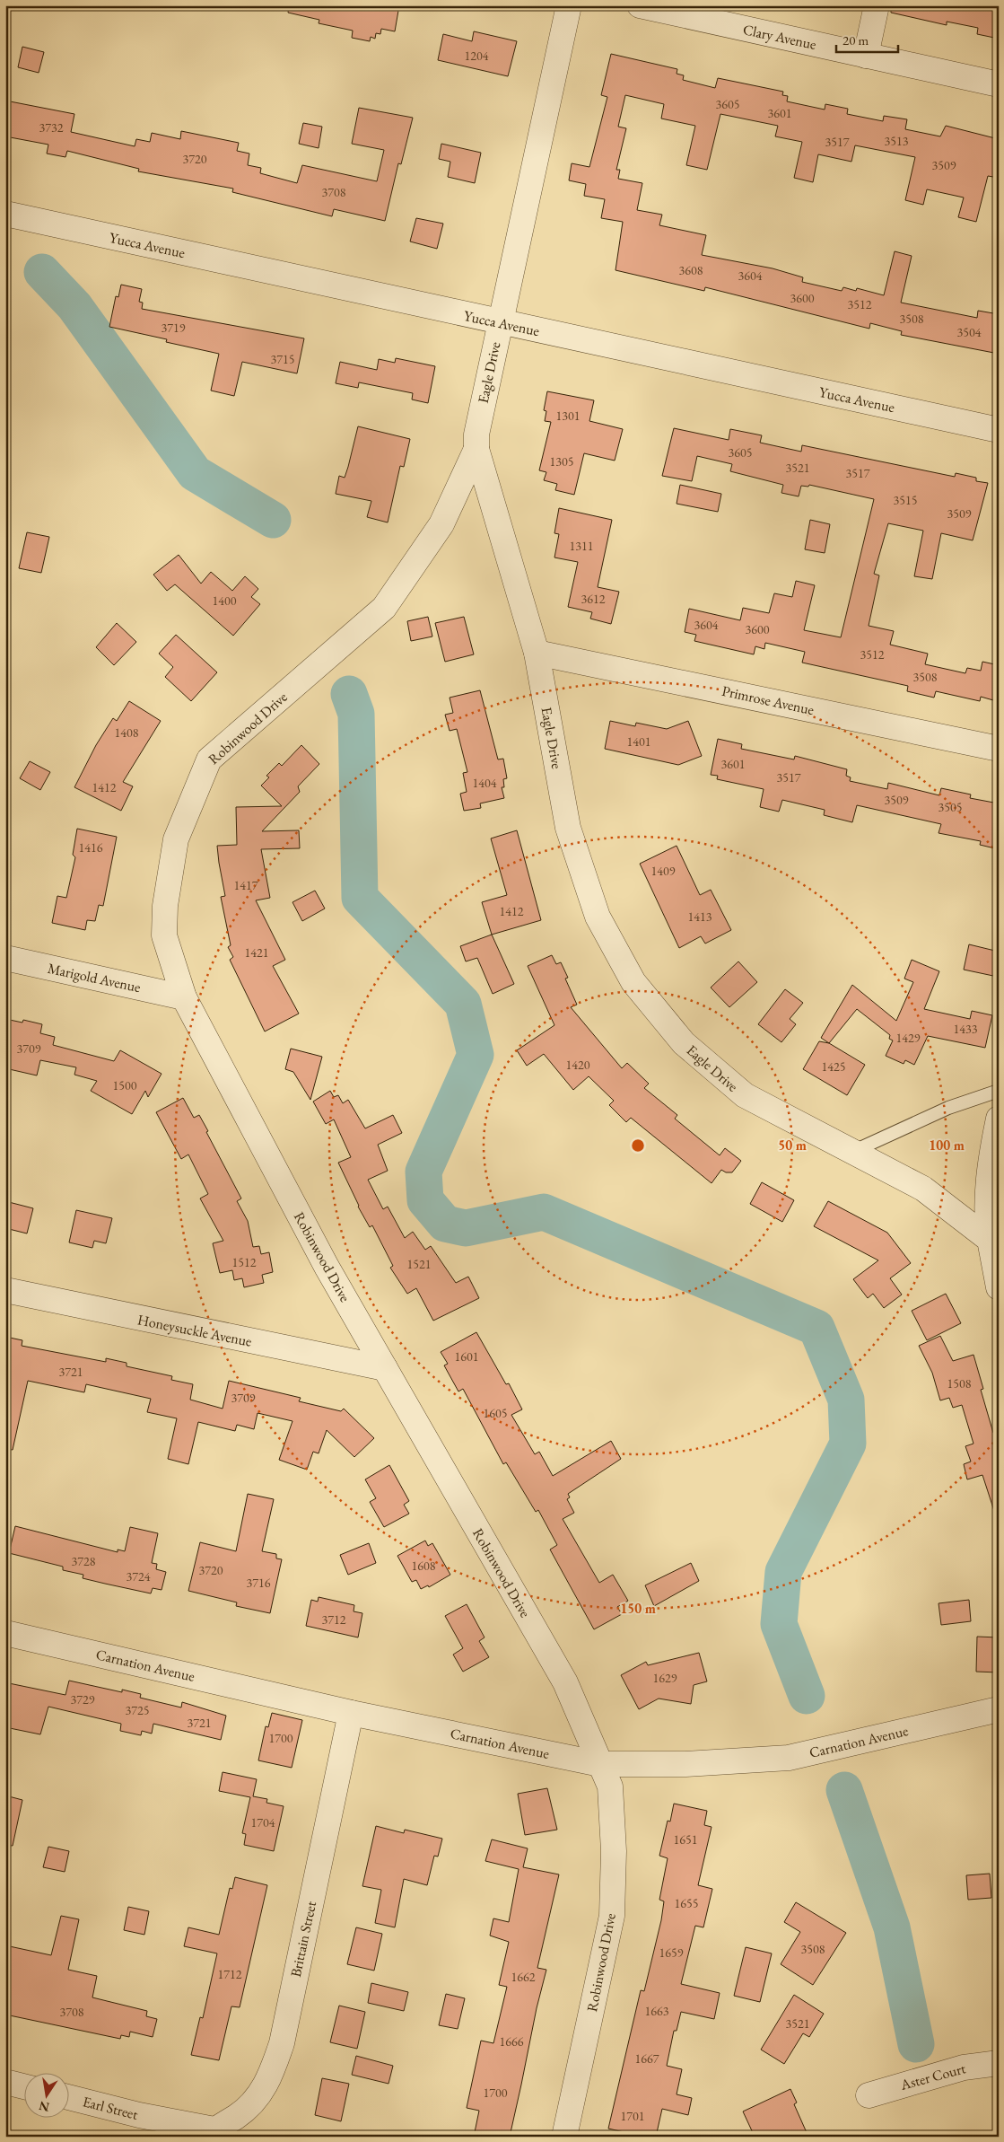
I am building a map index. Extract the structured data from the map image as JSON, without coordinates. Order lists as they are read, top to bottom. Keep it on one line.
{"streets":{"street":["Clary Avenue","Yucca Avenue","Eagle Drive","Primrose Avenue","Robinwood Drive","Marigold Avenue","Honeysuckle Avenue","Carnation Avenue","Brittain Street","Aster Court","Earl Street"]},"crossings":[["Yucca Avenue","Eagle Drive"],["Eagle Drive","Primrose Avenue"],["Eagle Drive","Robinwood Drive"],["Robinwood Drive","Marigold Avenue"],["Robinwood Drive","Honeysuckle Avenue"],["Robinwood Drive","Carnation Avenue"],["Carnation Avenue","Brittain Street"],["Brittain Street","Earl Street"]],"house_numbers":["1204","3605","3601","3732","3513","3517","3720","3509","3708","3608","3604","3600","3512","3508","3719","3504","3715","1301","3605","1305","3521","3517","3515","3509","1311","3612","1400","3604","3600","3512","3508","1408","1401","3601","3517","1404","1412","3509","3505","1416","1409","1417","1412","1413","1421","1433","1429","3709","1420","1425","1500","1512","1521","1601","3721","1508","3709","1605","3728","1608","3720","3724","3716","3712","1629","3729","3725","3721","1700","1704","1651","1655","3508","1659","1712","1662","1663","3708","3521","1666","1667","1700","1701"],"scale_bar":"20 m","north":"bottom","rings":["50 m","100 m","150 m"]}
